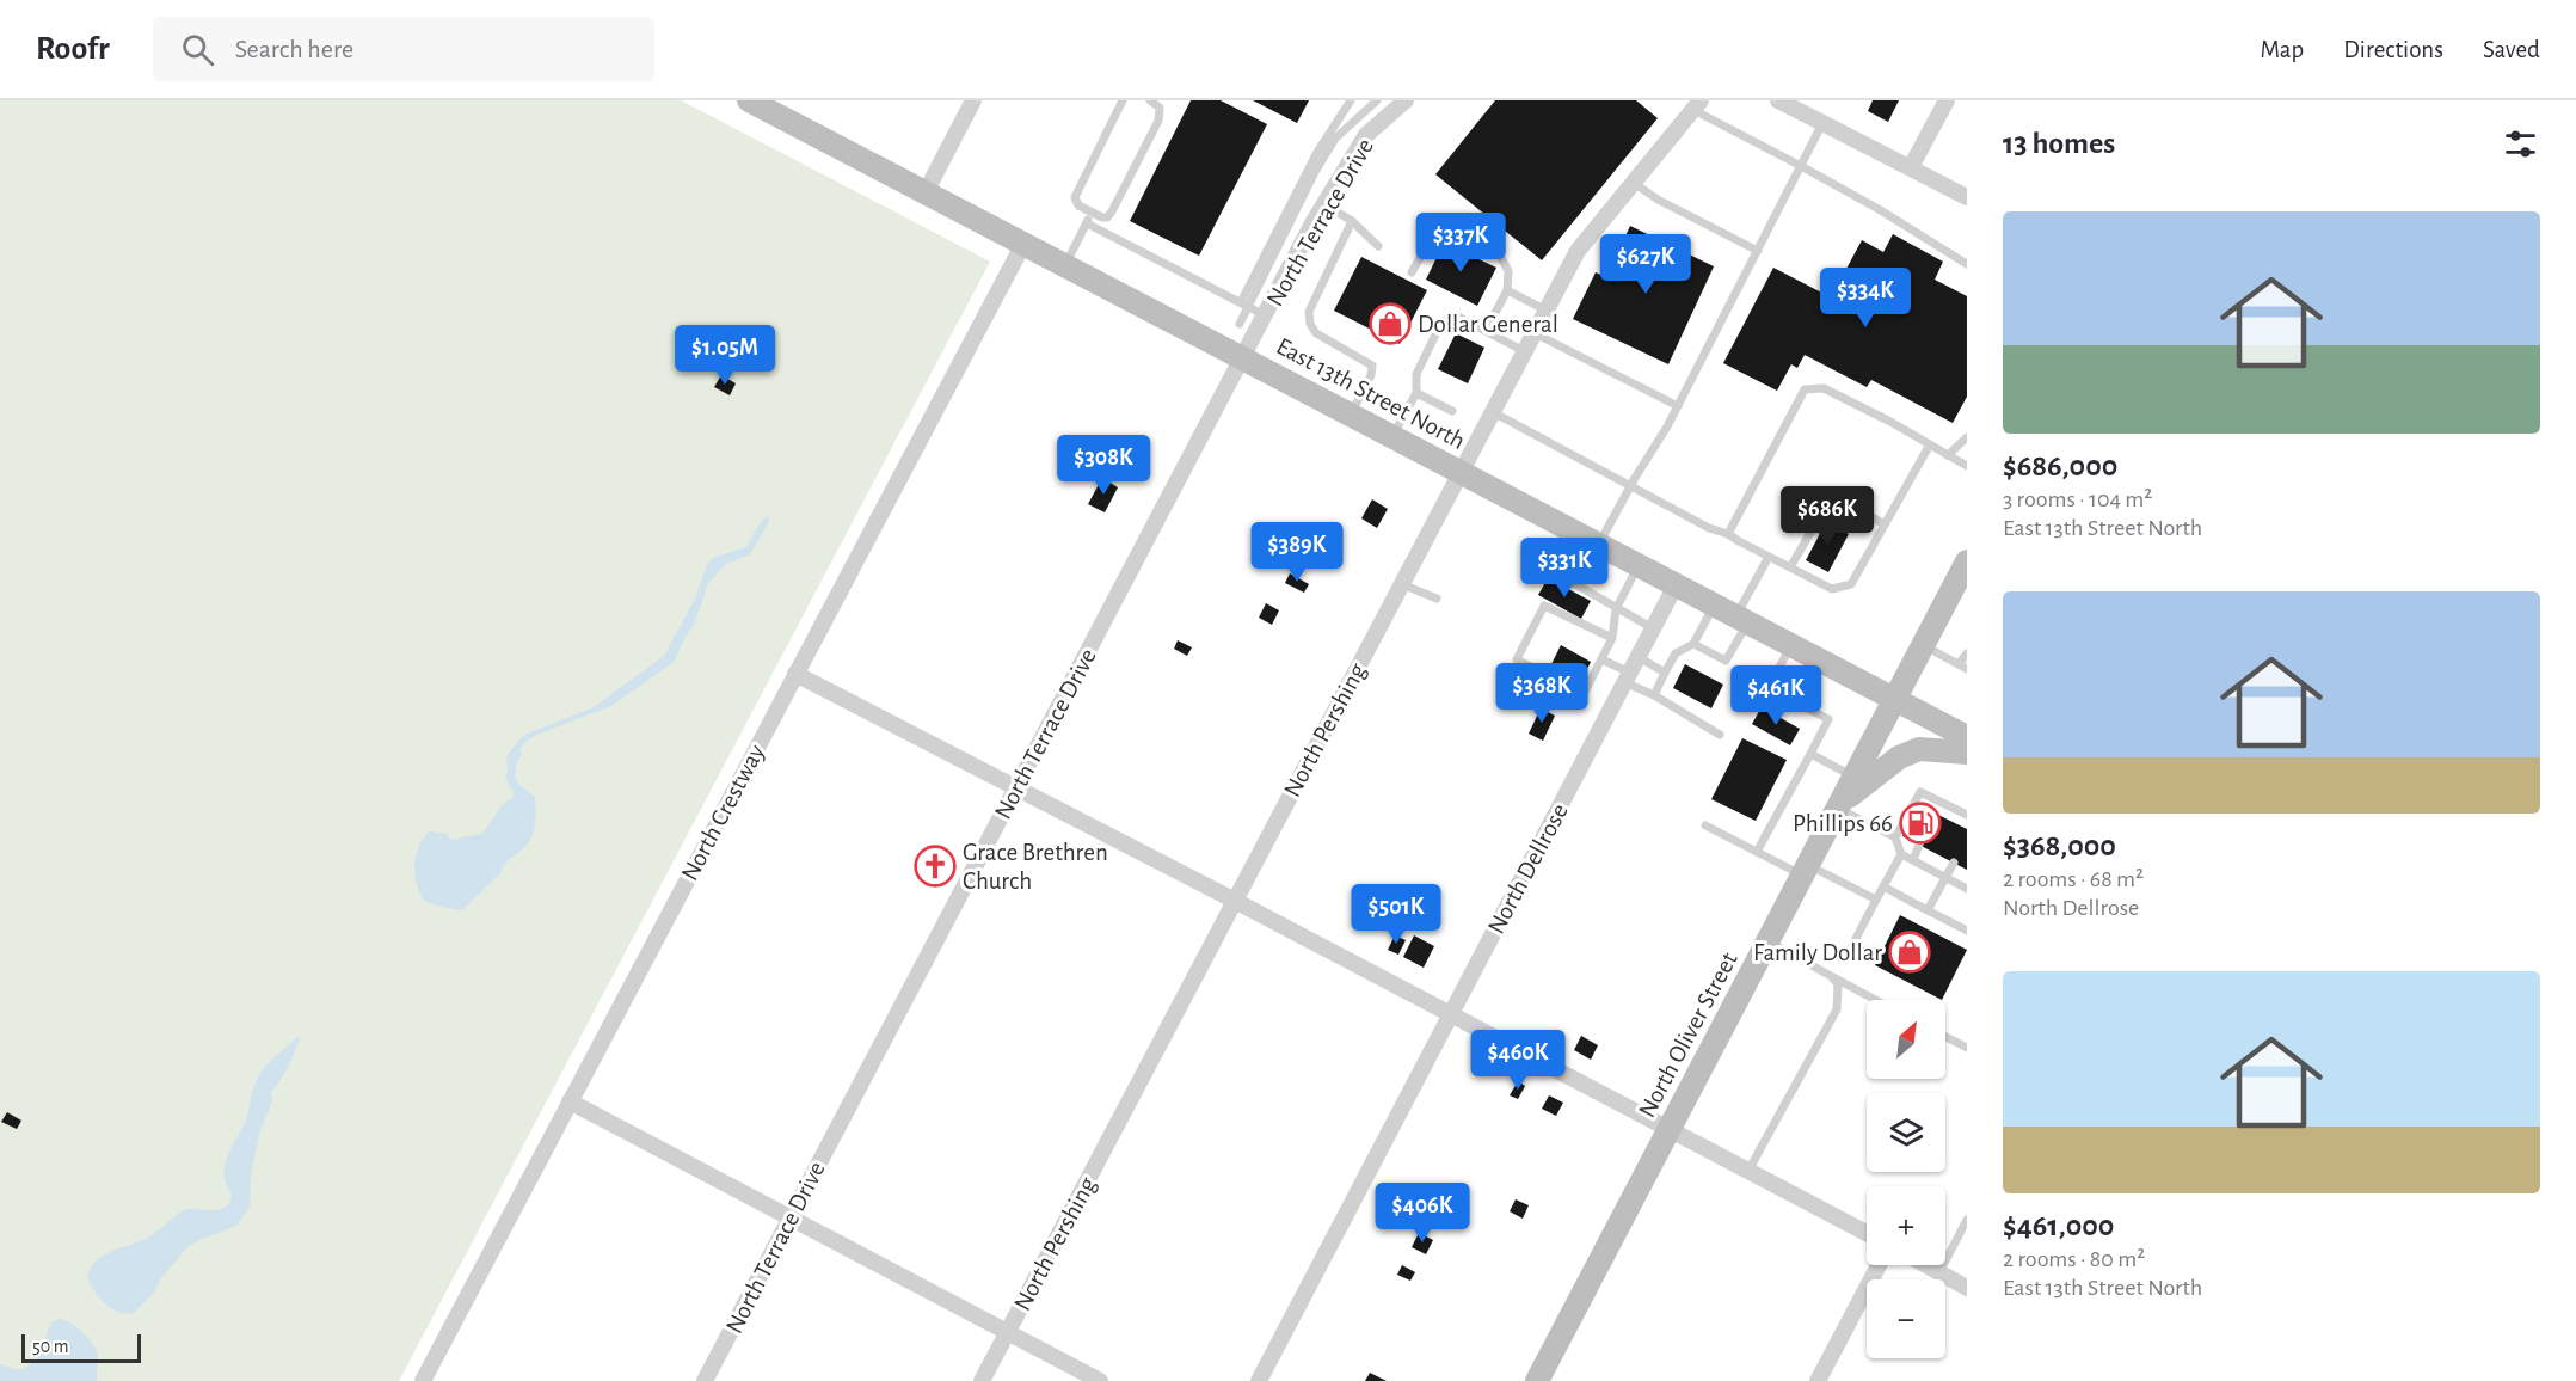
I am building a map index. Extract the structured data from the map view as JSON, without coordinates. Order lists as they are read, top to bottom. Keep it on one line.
{"streets":{"main road":["East 13th Street North","North Oliver Street"],"street":["North Terrace Drive","North Pershing","North Crestway","North Dellrose"]},"crossings":[["North Terrace Drive","East 13th Street North"],["East 13th Street North","North Pershing"],["East 13th Street North","North Crestway"],["East 13th Street North","North Dellrose"],["East 13th Street North","North Oliver Street"]],"places":{"shop":["Dollar General","Family Dollar"],"fuel station":["Phillips 66"],"church":["Grace Brethren Church"]},"scale_bar":"50 m","north":"top right","page":{"header":"Roofr","search":"Search here","nav":["Map","Directions","Saved"],"heading":"13 homes","list":[{"name":"$686,000","note":"3 rooms · 104 m² · East 13th Street North"},{"name":"$368,000","note":"2 rooms · 68 m² · North Dellrose"},{"name":"$461,000","note":"2 rooms · 80 m² · East 13th Street North"}],"price":["$337K","$627K","$334K","$1.05M","$308K","$686K","$389K","$331K","$368K","$461K","$501K","$460K","$406K"],"map_buttons":["+","−"],"scale":"50 m"}}
